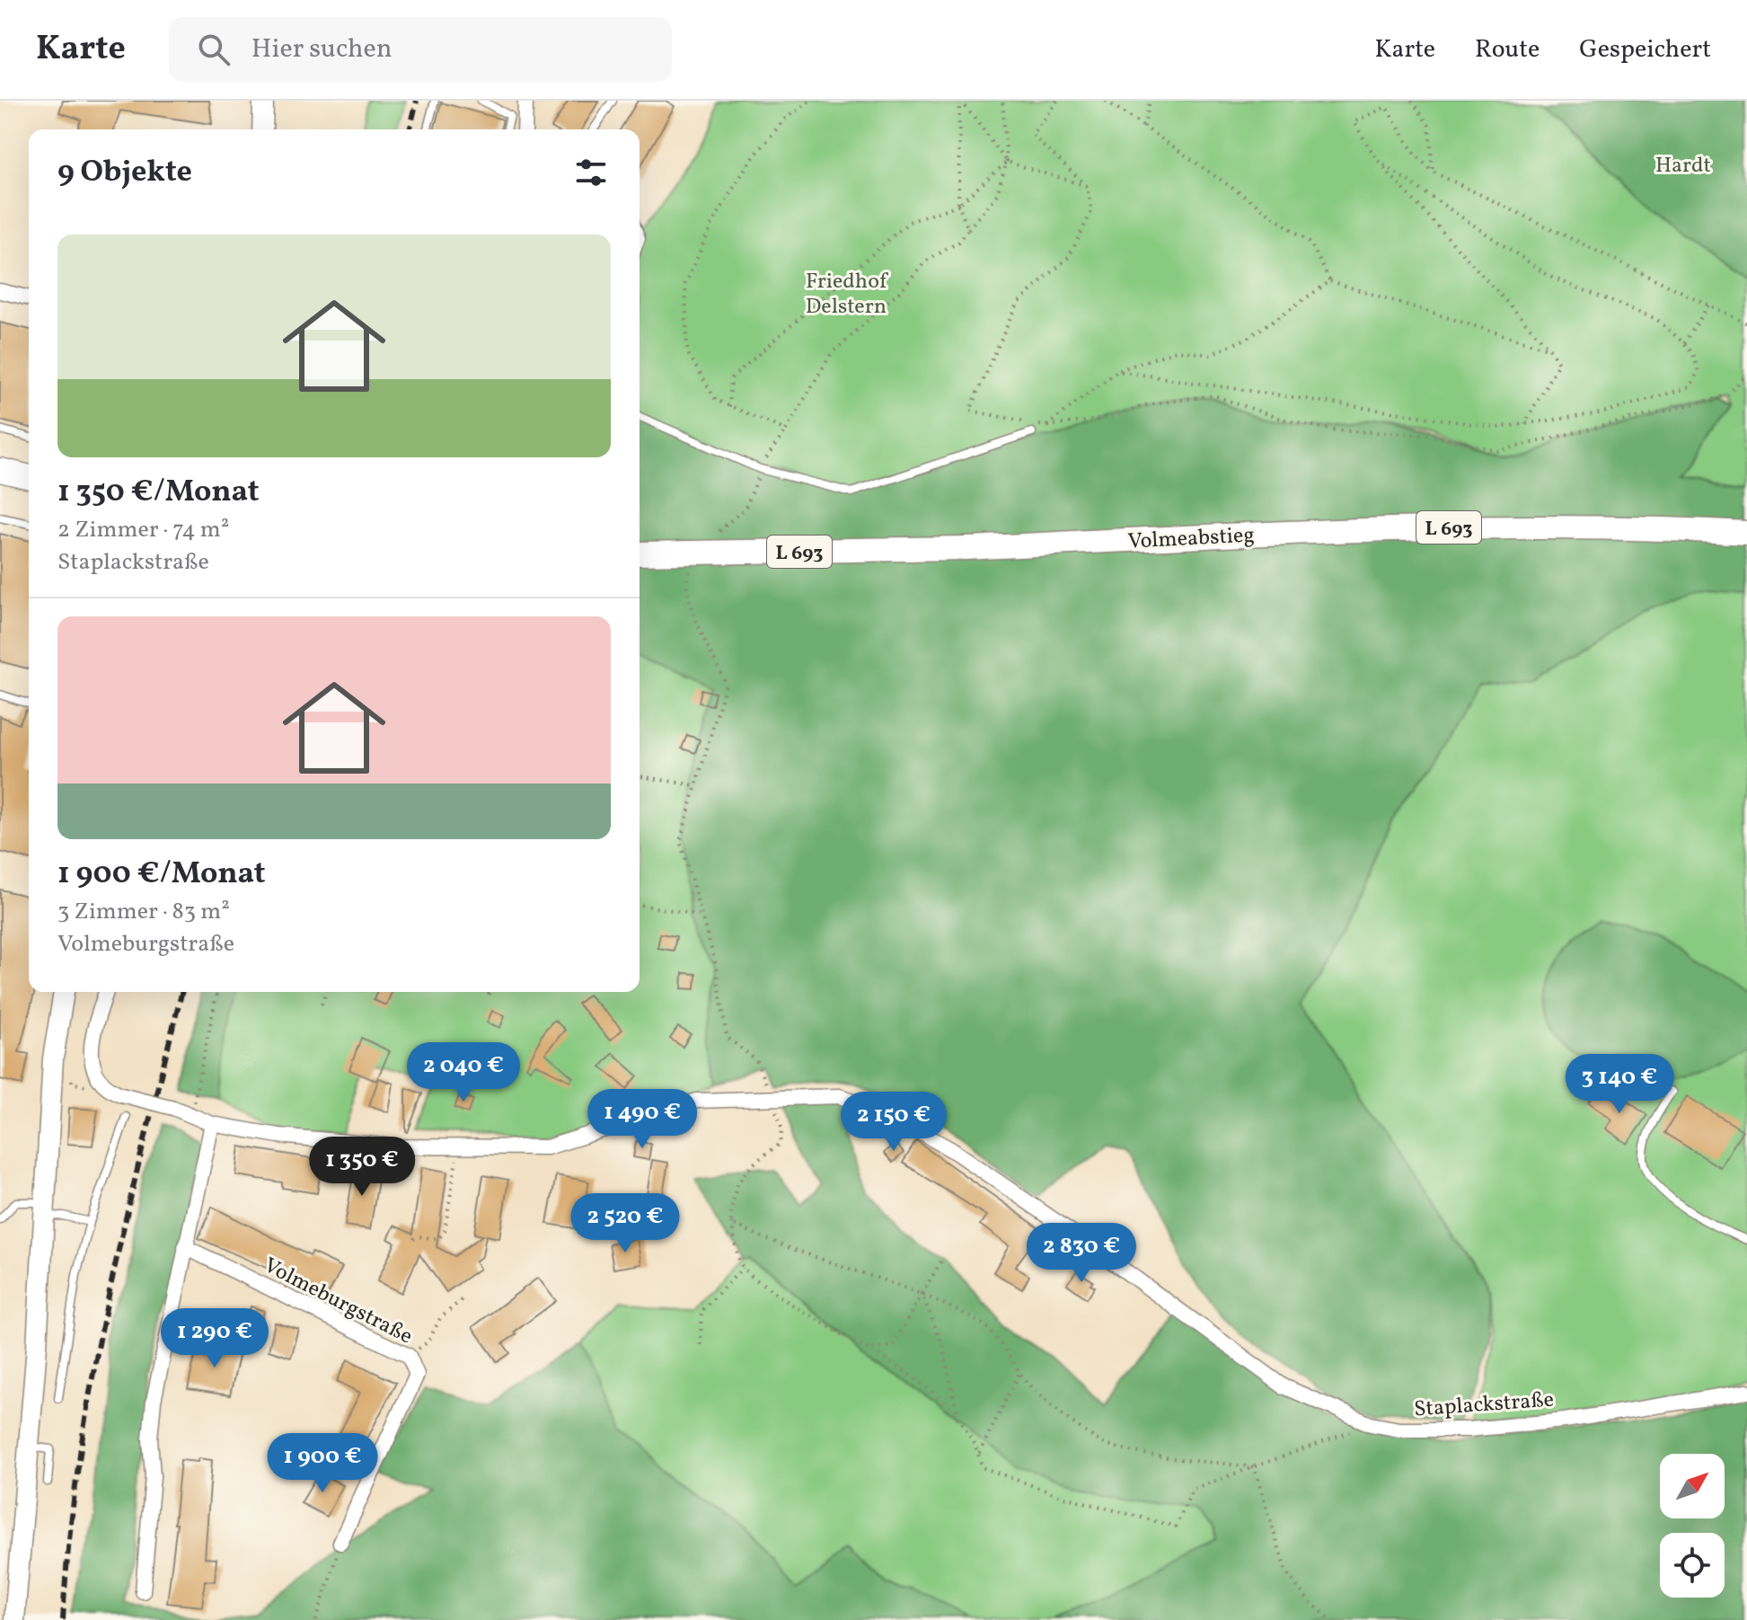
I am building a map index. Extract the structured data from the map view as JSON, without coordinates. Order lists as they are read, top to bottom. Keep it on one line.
{"streets":{"main road":["L 693","Volmeabstieg"],"street":["Volmeburgstraße","Staplackstraße"]},"parks":["Hardt","Friedhof Delstern"],"north":"top right","page":{"header":"Karte","search":"Hier suchen","nav":["Karte","Route","Gespeichert"],"heading":"9 Objekte","list":[{"name":"1 350 €/Monat","note":"2 Zimmer · 74 m² · Staplackstraße"},{"name":"1 900 €/Monat","note":"3 Zimmer · 83 m² · Volmeburgstraße"}],"price":["2 040 €","3 140 €","1 490 €","2 150 €","1 350 €","2 520 €","2 830 €","1 290 €","1 900 €"]}}
